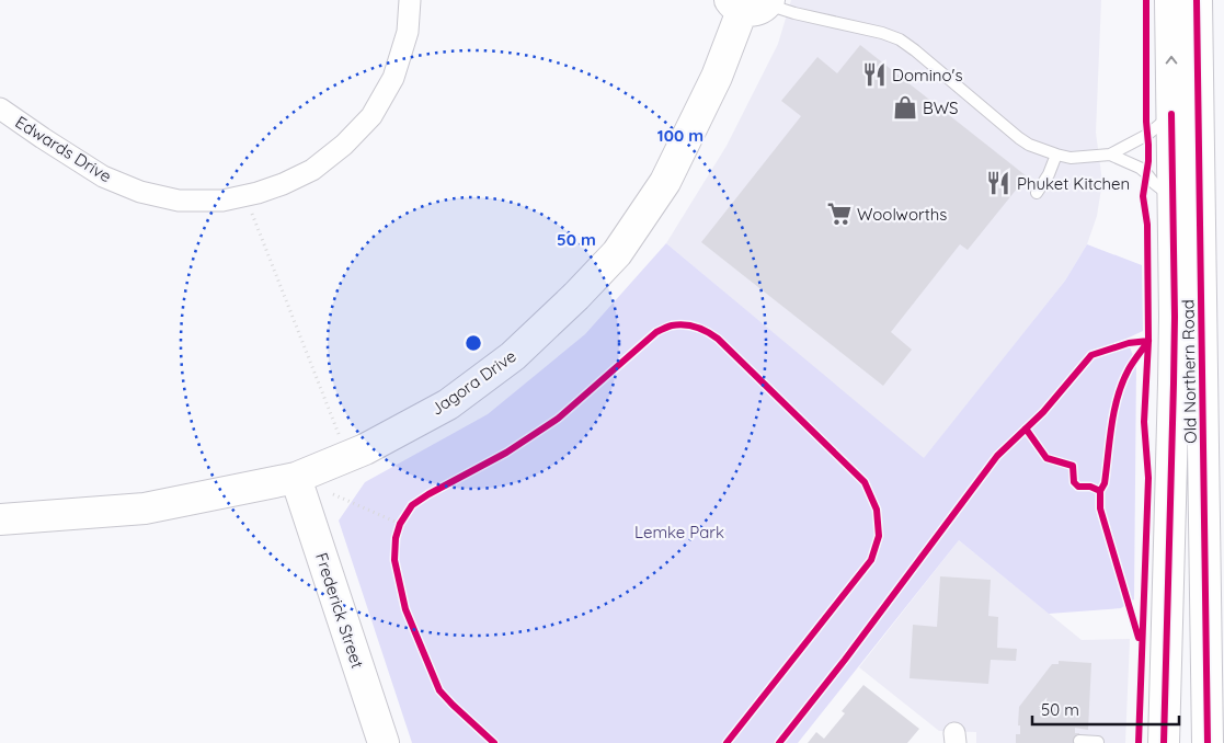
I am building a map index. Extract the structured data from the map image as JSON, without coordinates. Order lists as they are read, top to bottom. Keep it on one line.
{"streets":{"main road":["Old Northern Road","Jagora Drive","Frederick Street"],"street":["Edwards Drive"]},"crossings":[["Jagora Drive","Frederick Street"]],"parks":["Lemke Park"],"places":{"restaurant":["Domino's","Phuket Kitchen"],"shop":["BWS"],"supermarket":["Woolworths"]},"scale_bar":"50 m","rings":["100 m","50 m"]}
